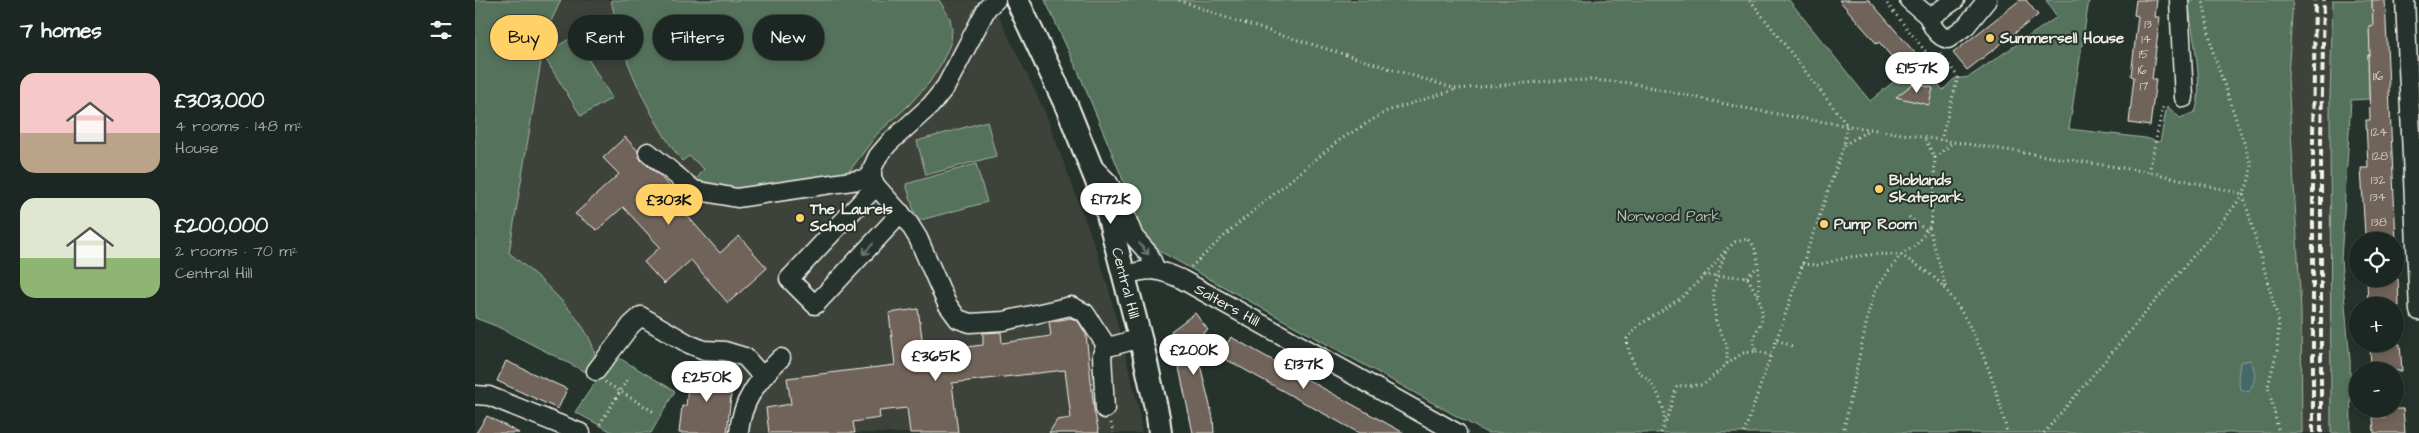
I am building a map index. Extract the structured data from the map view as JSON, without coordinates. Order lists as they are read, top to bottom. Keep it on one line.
{"streets":{"main road":["Central Hill"],"street":["Salters Hill"]},"crossings":[["Central Hill","Salters Hill"]],"parks":["Norwood Park"],"places":["Summersell House","Bloblands Skatepark","The Laurels School","Pump Room"],"house_numbers":["13","14","15","16","116","17","124","128","132","134","138"],"page":{"heading":"7 homes","chip":["Buy","Rent","Filters","New"],"price":["£157K","£172K","£303K","£200K","£365K","£137K","£250K"],"list":[{"name":"£303,000","note":"4 rooms · 148 m² · House"},{"name":"£200,000","note":"2 rooms · 70 m² · Central Hill"}],"map_buttons":["+","−"]}}
